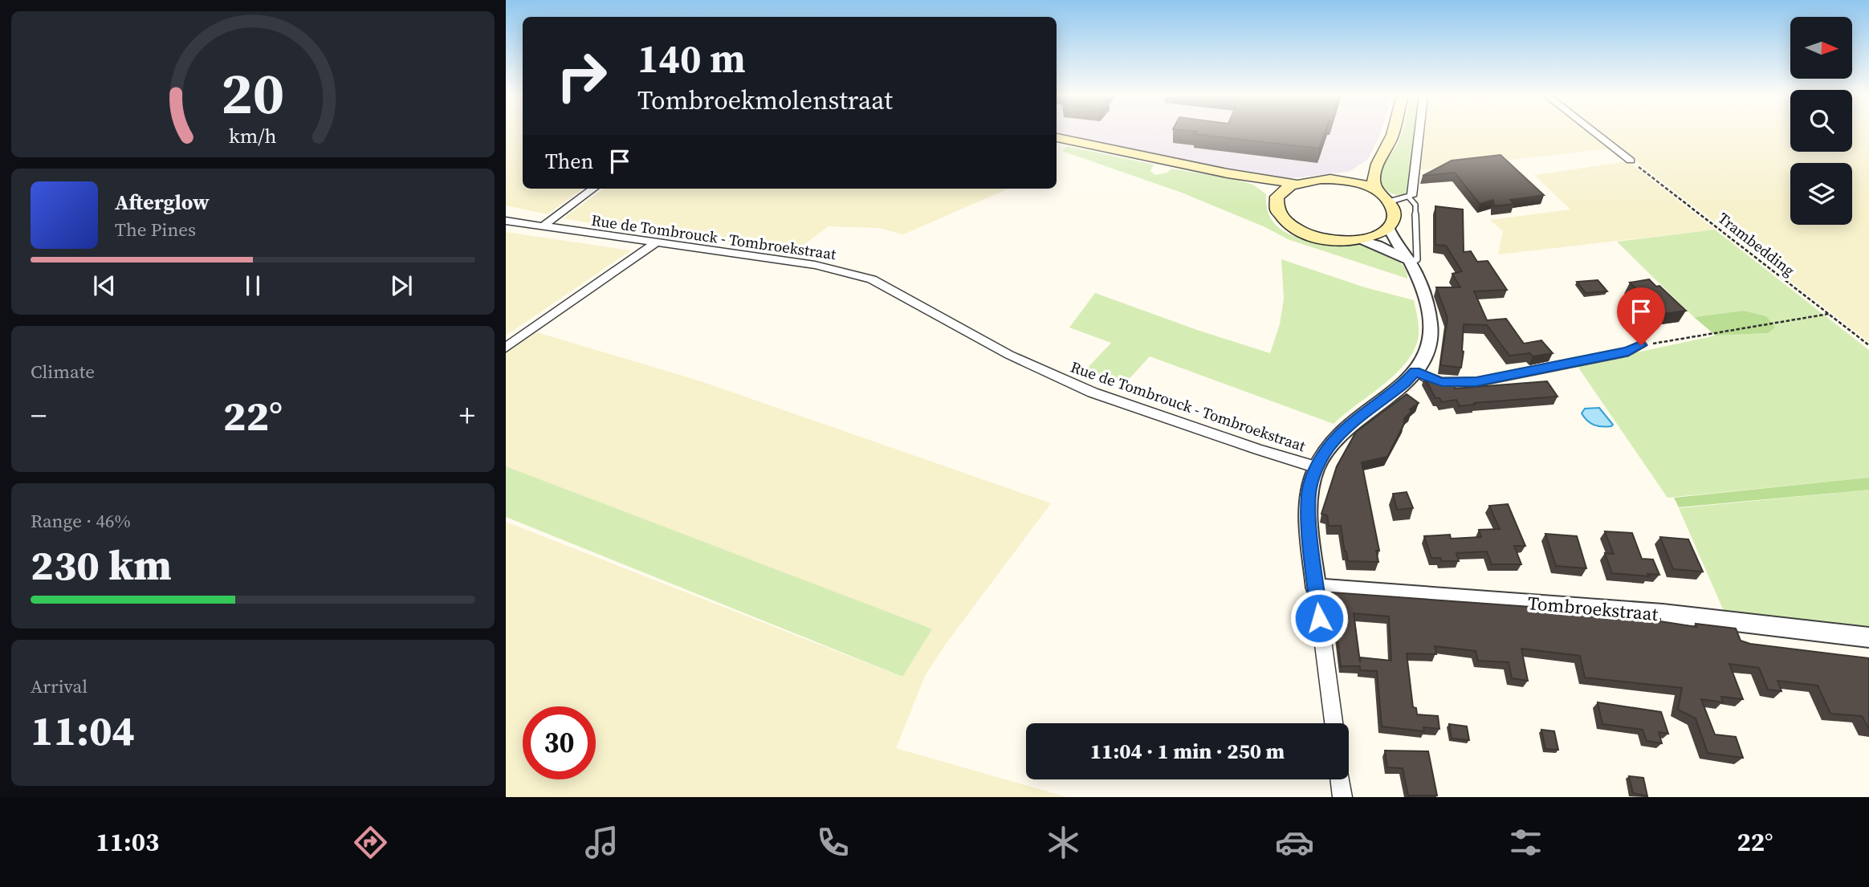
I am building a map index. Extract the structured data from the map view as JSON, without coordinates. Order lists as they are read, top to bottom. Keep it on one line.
{"streets":{"street":["Rue de Tombrouck - Tombroekstraat","Tombroekstraat"],"path":["Trambedding"]},"north":"right","page":{"turn":["140 m","Tombroekmolenstraat"],"then":"Then","song":["Afterglow","The Pines"],"tile":["Climate",["Range · 46%","230 km"],["Arrival","11:04"]],"heat":["−","22°","+"],"limit":"30","trip":"11:04 · 1 min · 250 m","tabs":["11:03","22°"],"gauge":["20","km/h"]}}
